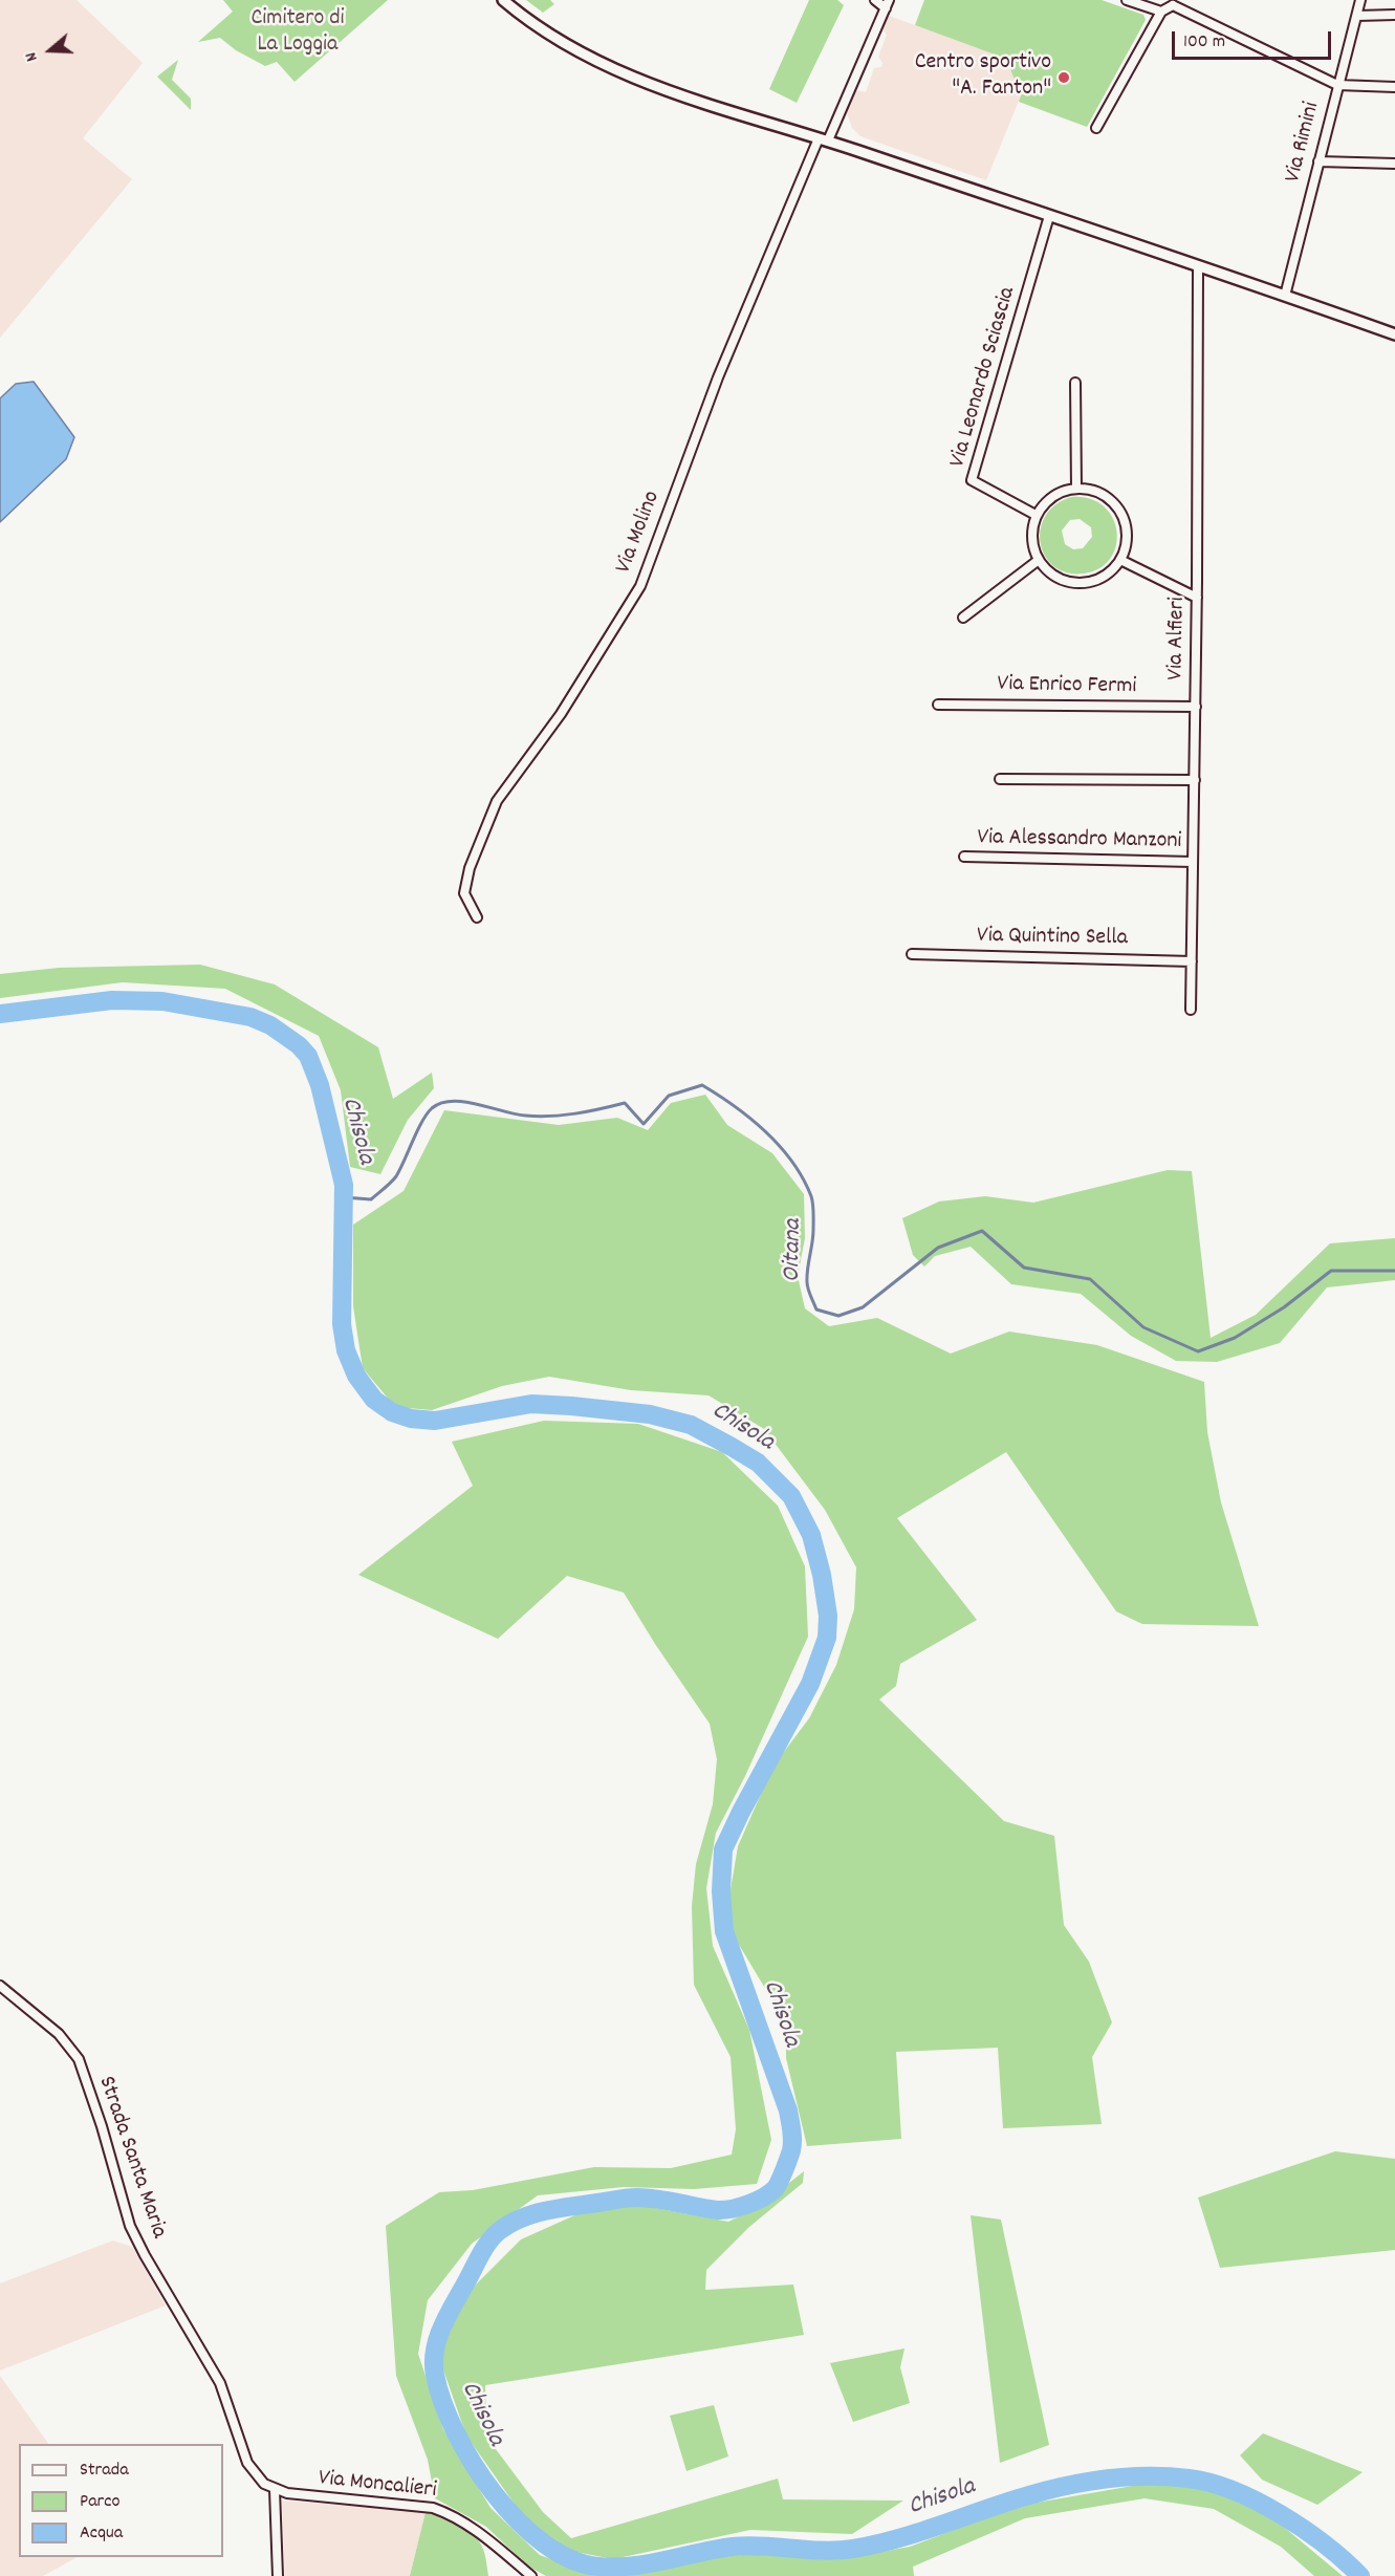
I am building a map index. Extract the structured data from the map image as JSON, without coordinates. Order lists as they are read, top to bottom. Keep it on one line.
{"streets":{"street":["Via Rimini","Via Leonardo Sciascia","Via Molino","Via Alfieri","Via Enrico Fermi","Via Alessandro Manzoni","Via Quintino Sella","Strada Santa Maria","Via Moncalieri"]},"crossings":[["Via Alfieri","Via Enrico Fermi"],["Via Alfieri","Via Alessandro Manzoni"],["Via Alfieri","Via Quintino Sella"],["Strada Santa Maria","Via Moncalieri"]],"water":["Chisola","Oitana"],"parks":["Cimitero di La Loggia"],"places":["Centro sportivo \"A. Fanton\""],"legend":["Strada","Parco","Acqua"],"scale_bar":"100 m","north":"left"}
